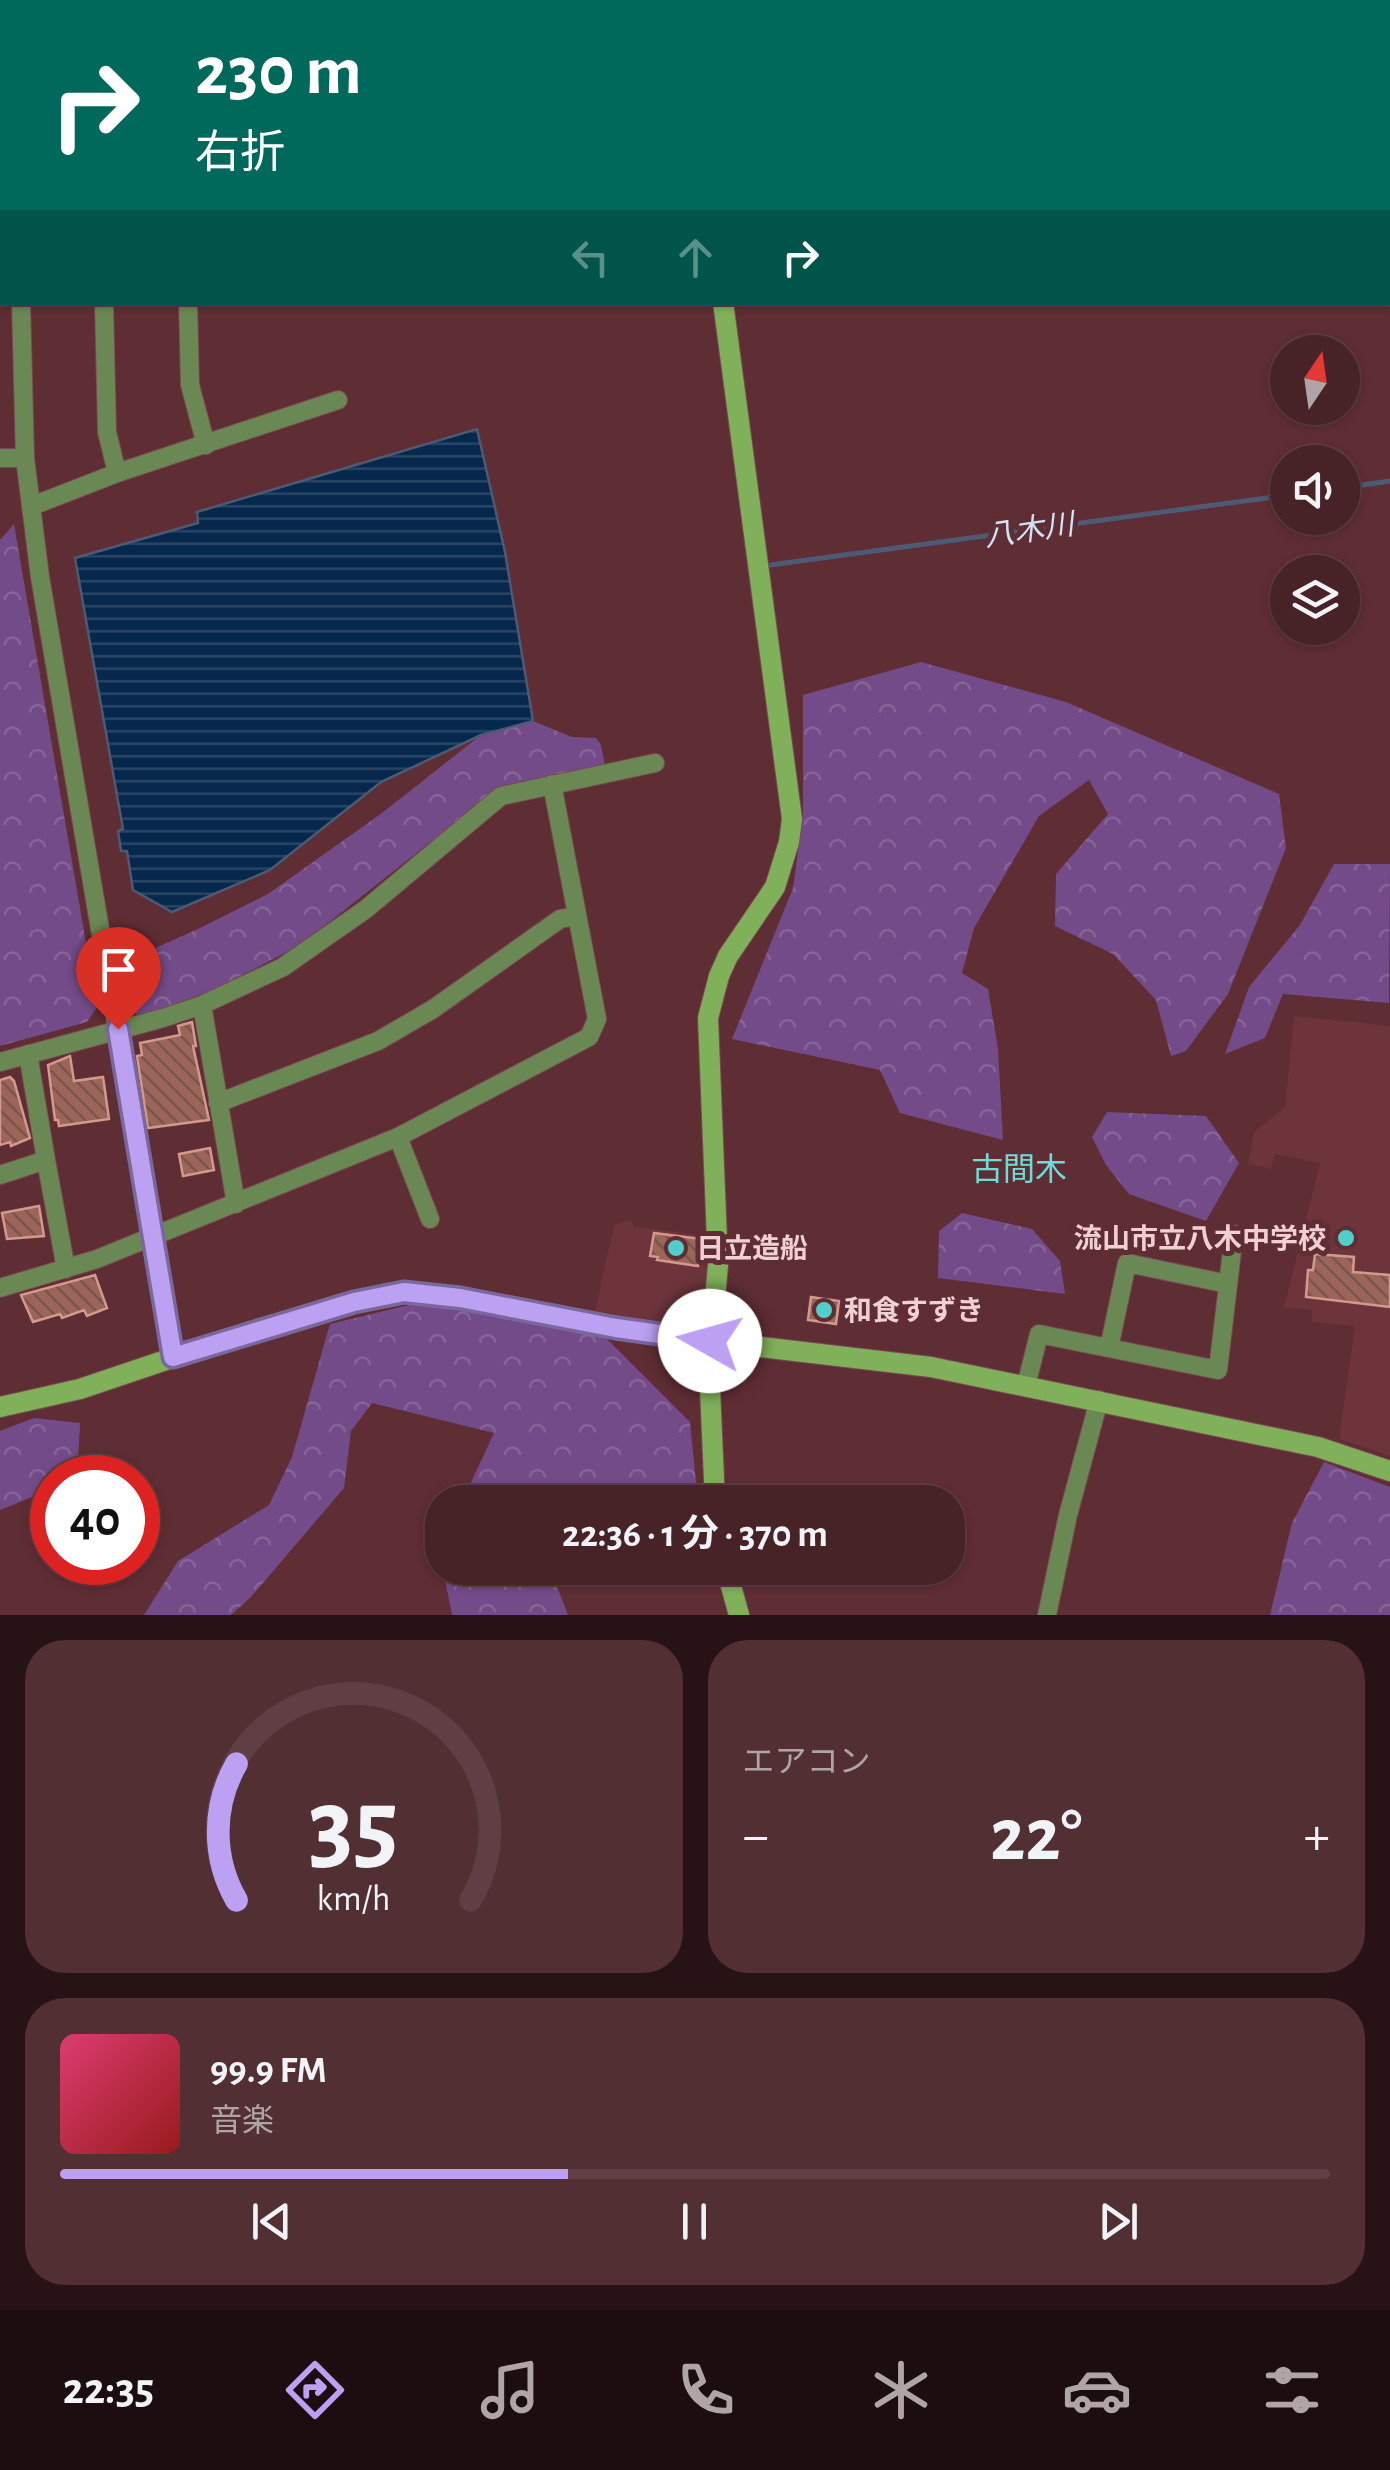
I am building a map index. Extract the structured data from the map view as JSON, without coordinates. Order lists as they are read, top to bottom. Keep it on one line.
{"districts":["古間木"],"water":["八木川"],"places":["流山市立八木中学校","日立造船","和食すずき"],"north":"top","page":{"turn":["230 m","右折"],"limit":"40","trip":"22:36 · 1 分 · 370 m","tile":"エアコン","heat":["−","22°","+"],"song":["99.9 FM","音楽"],"tabs":"22:35","gauge":["35","km/h"]}}
